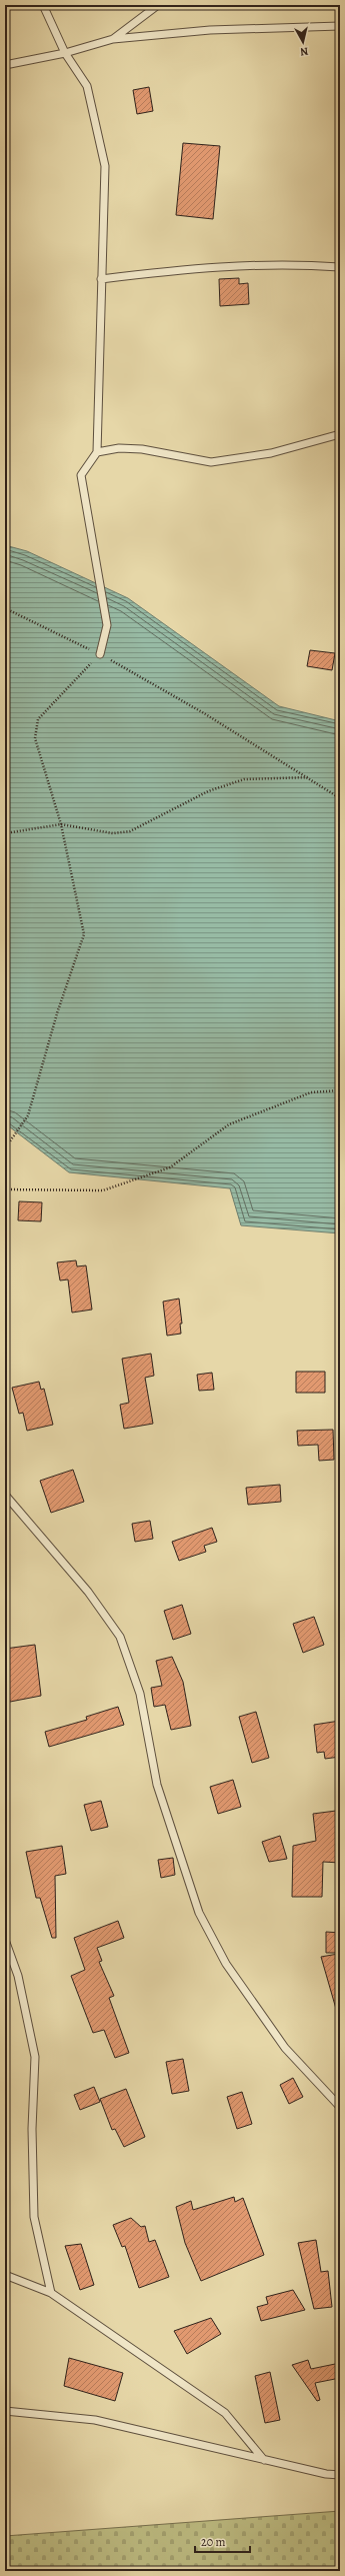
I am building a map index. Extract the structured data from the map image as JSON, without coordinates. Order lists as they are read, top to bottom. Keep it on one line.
{"scale_bar":"20 m","north":"bottom"}
